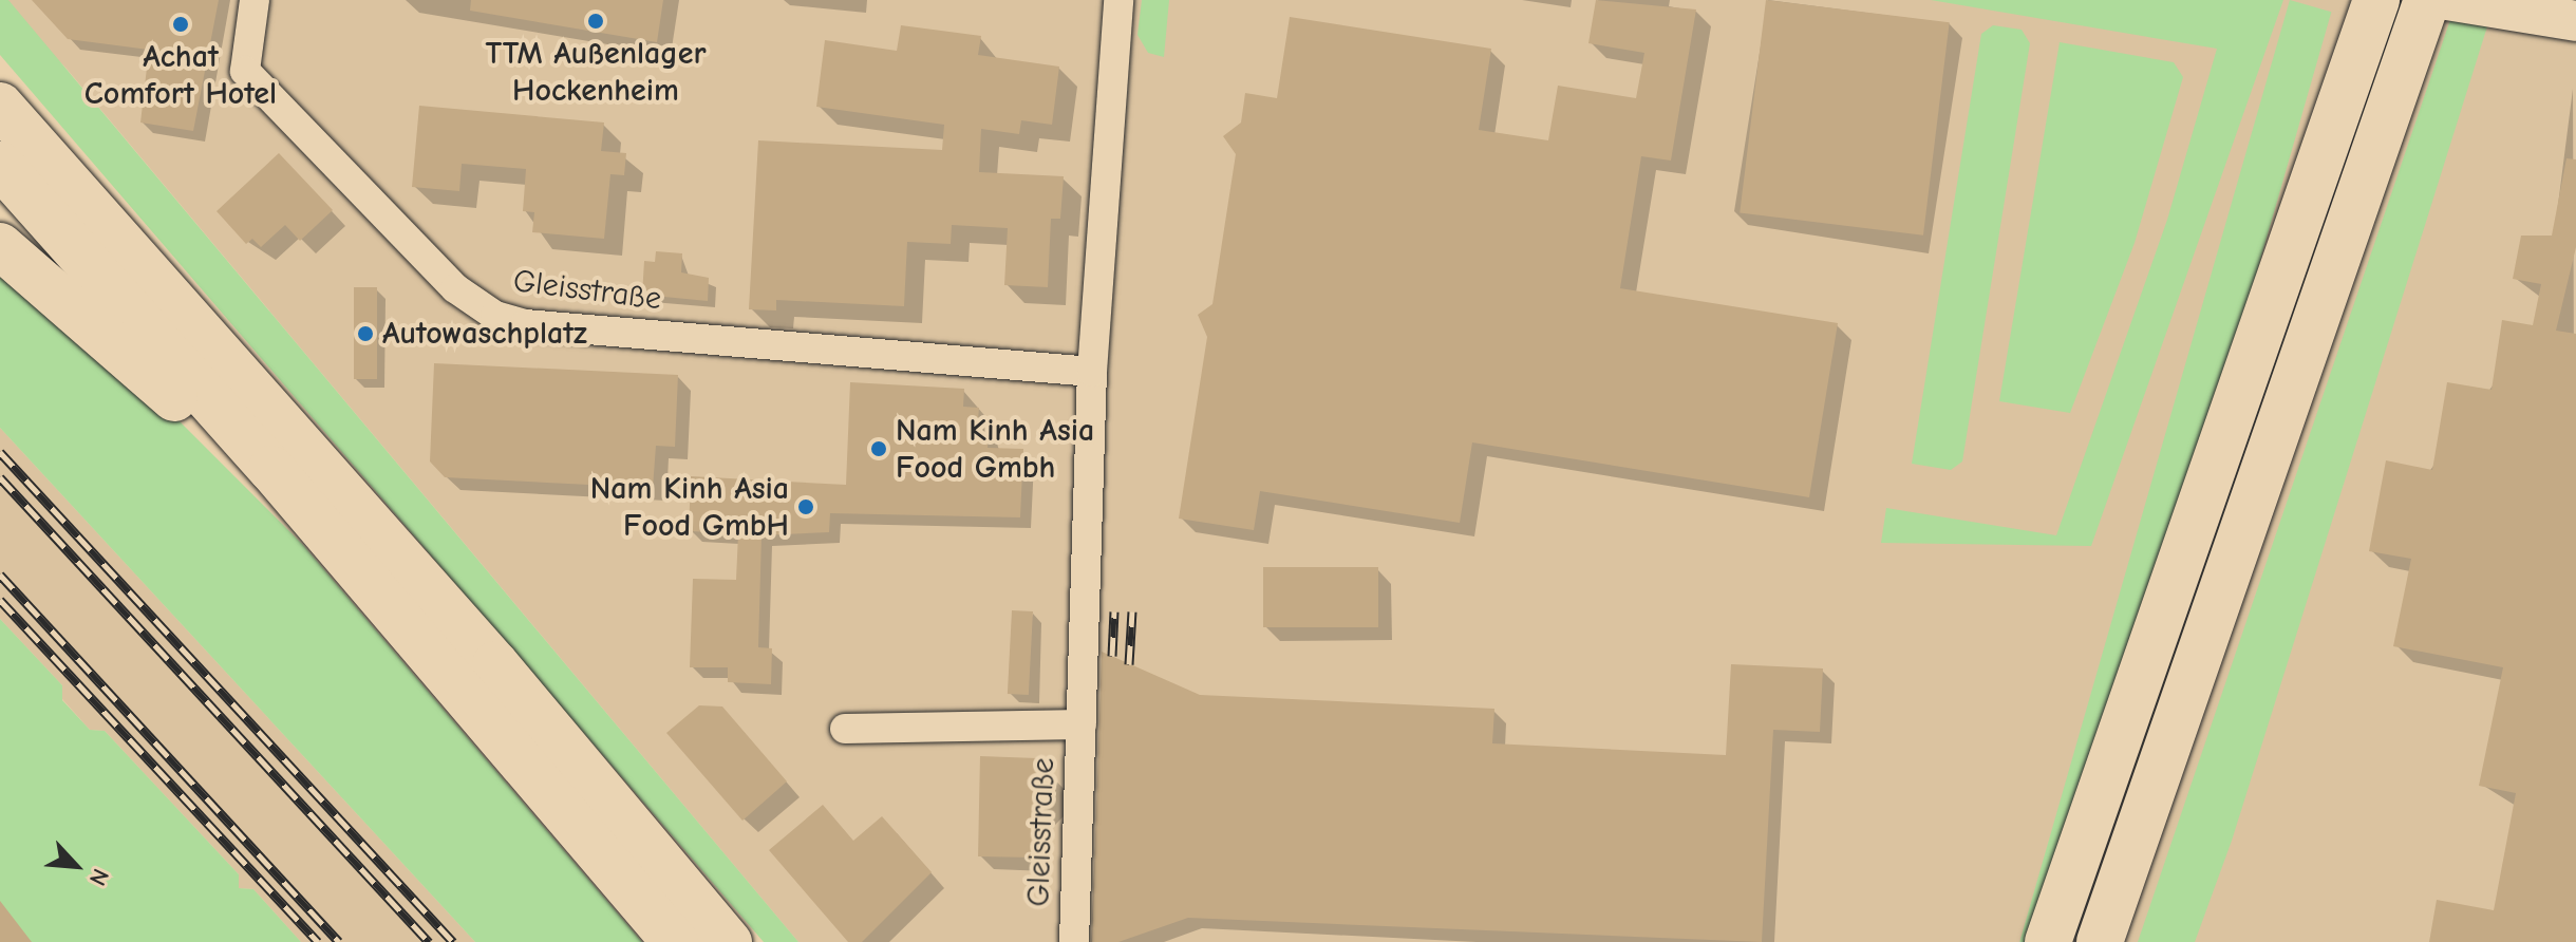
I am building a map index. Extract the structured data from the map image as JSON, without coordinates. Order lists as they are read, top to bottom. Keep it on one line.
{"streets":{"street":["Gleisstraße"]},"places":["TTM Außenlager Hockenheim","Achat Comfort Hotel","Autowaschplatz","Nam Kinh Asia Food Gmbh","Nam Kinh Asia Food GmbH"],"north":"bottom right"}
